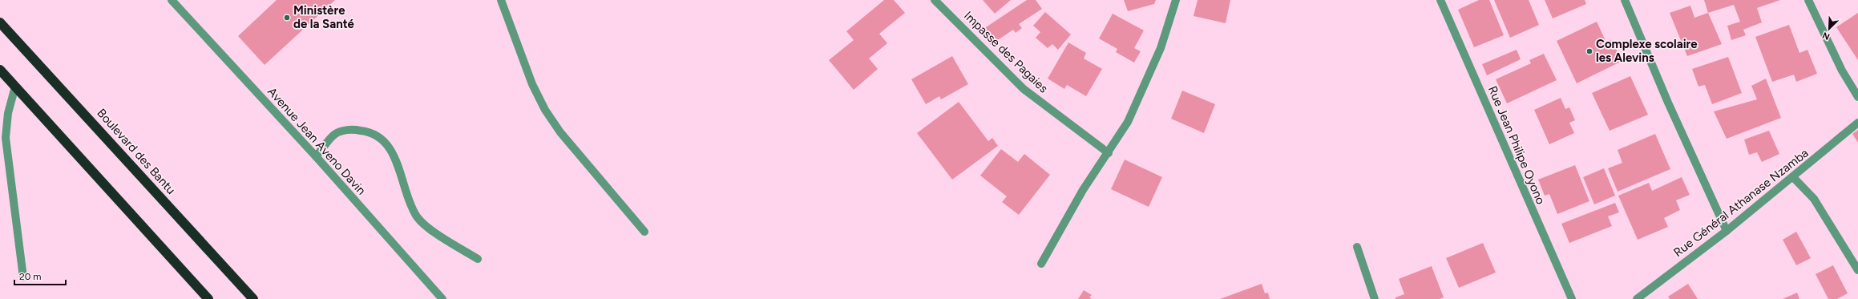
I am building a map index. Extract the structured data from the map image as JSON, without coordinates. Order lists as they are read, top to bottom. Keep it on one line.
{"streets":{"highway":["Boulevard des Bantu"],"street":["Impasse des Pagaies","Avenue Jean Aveno Davin","Rue Jean Philipe Oyono","Rue Général Athanase Nzamba"]},"places":["Ministère de la Santé","Complexe scolaire les Alevins"],"scale_bar":"20 m","north":"bottom left"}
